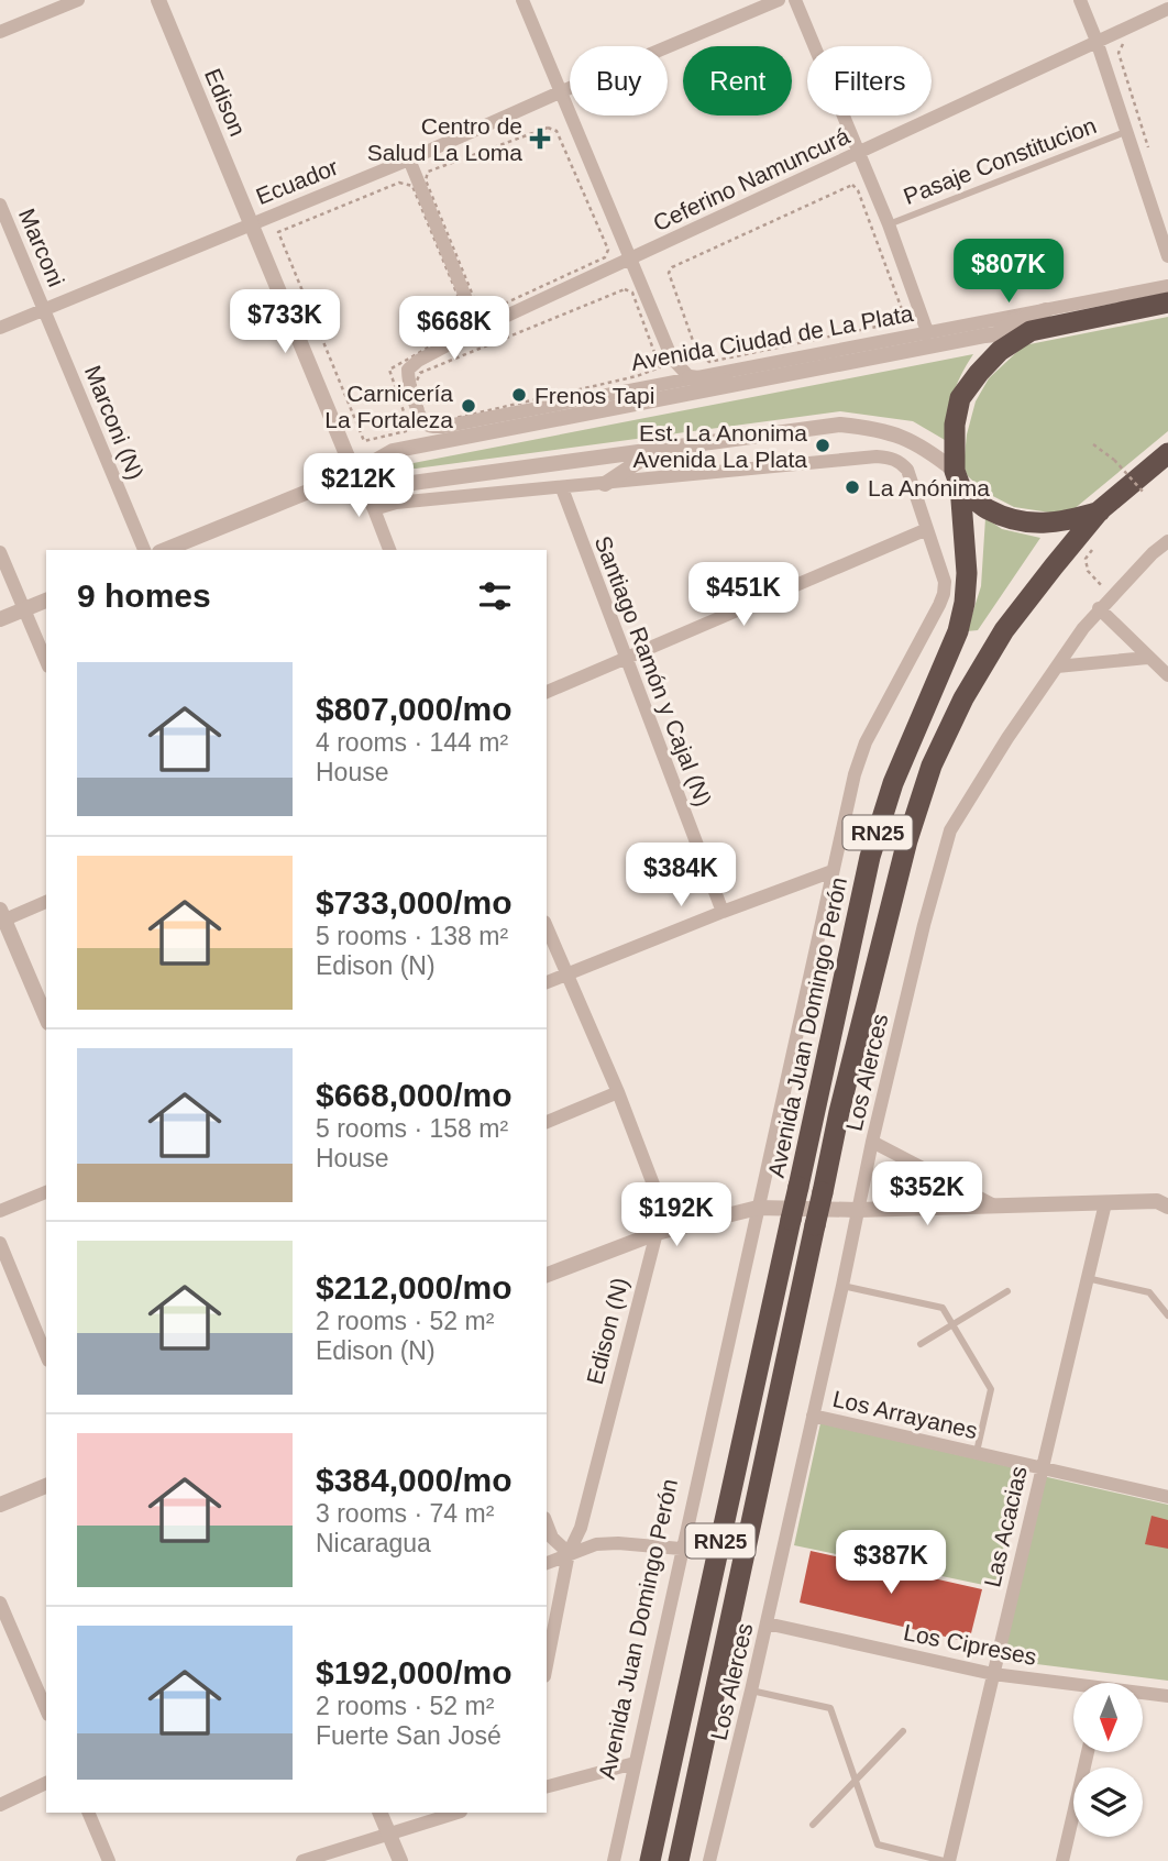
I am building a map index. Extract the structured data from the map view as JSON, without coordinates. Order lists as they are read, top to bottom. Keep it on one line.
{"streets":{"highway":["Avenida Ciudad de La Plata","RN25","Avenida Juan Domingo Perón"],"street":["Edison","Ceferino Namuncurá","Ecuador","Marconi","Marconi (N)","Santiago Ramón y Cajal (N)","Los Alerces","Edison (N)","Los Arrayanes","Las Acacias","Los Cipreses"],"lane":["Pasaje Constitucion"]},"crossings":[["Edison","Ecuador"],["Ceferino Namuncurá","Avenida Ciudad de La Plata"],["Ecuador","Marconi"],["Ecuador","Marconi (N)"],["Marconi","Marconi (N)"],["Avenida Ciudad de La Plata","Avenida Juan Domingo Perón"],["Los Alerces","Los Arrayanes"],["Los Alerces","Los Cipreses"],["Los Arrayanes","Las Acacias"],["Las Acacias","Los Cipreses"]],"places":{"health":["Centro de Salud La Loma"],"other":["Frenos Tapi","Carnicería La Fortaleza","Est. La Anonima Avenida La Plata","La Anónima"]},"north":"bottom","page":{"chip":["Buy","Rent","Filters"],"price":["$807K","$733K","$668K","$212K","$451K","$384K","$352K","$192K","$387K"],"heading":"9 homes","list":[{"name":"$807,000/mo","note":"4 rooms · 144 m² · House"},{"name":"$733,000/mo","note":"5 rooms · 138 m² · Edison (N)"},{"name":"$668,000/mo","note":"5 rooms · 158 m² · House"},{"name":"$212,000/mo","note":"2 rooms · 52 m² · Edison (N)"},{"name":"$384,000/mo","note":"3 rooms · 74 m² · Nicaragua"},{"name":"$192,000/mo","note":"2 rooms · 52 m² · Fuerte San José"}]}}
